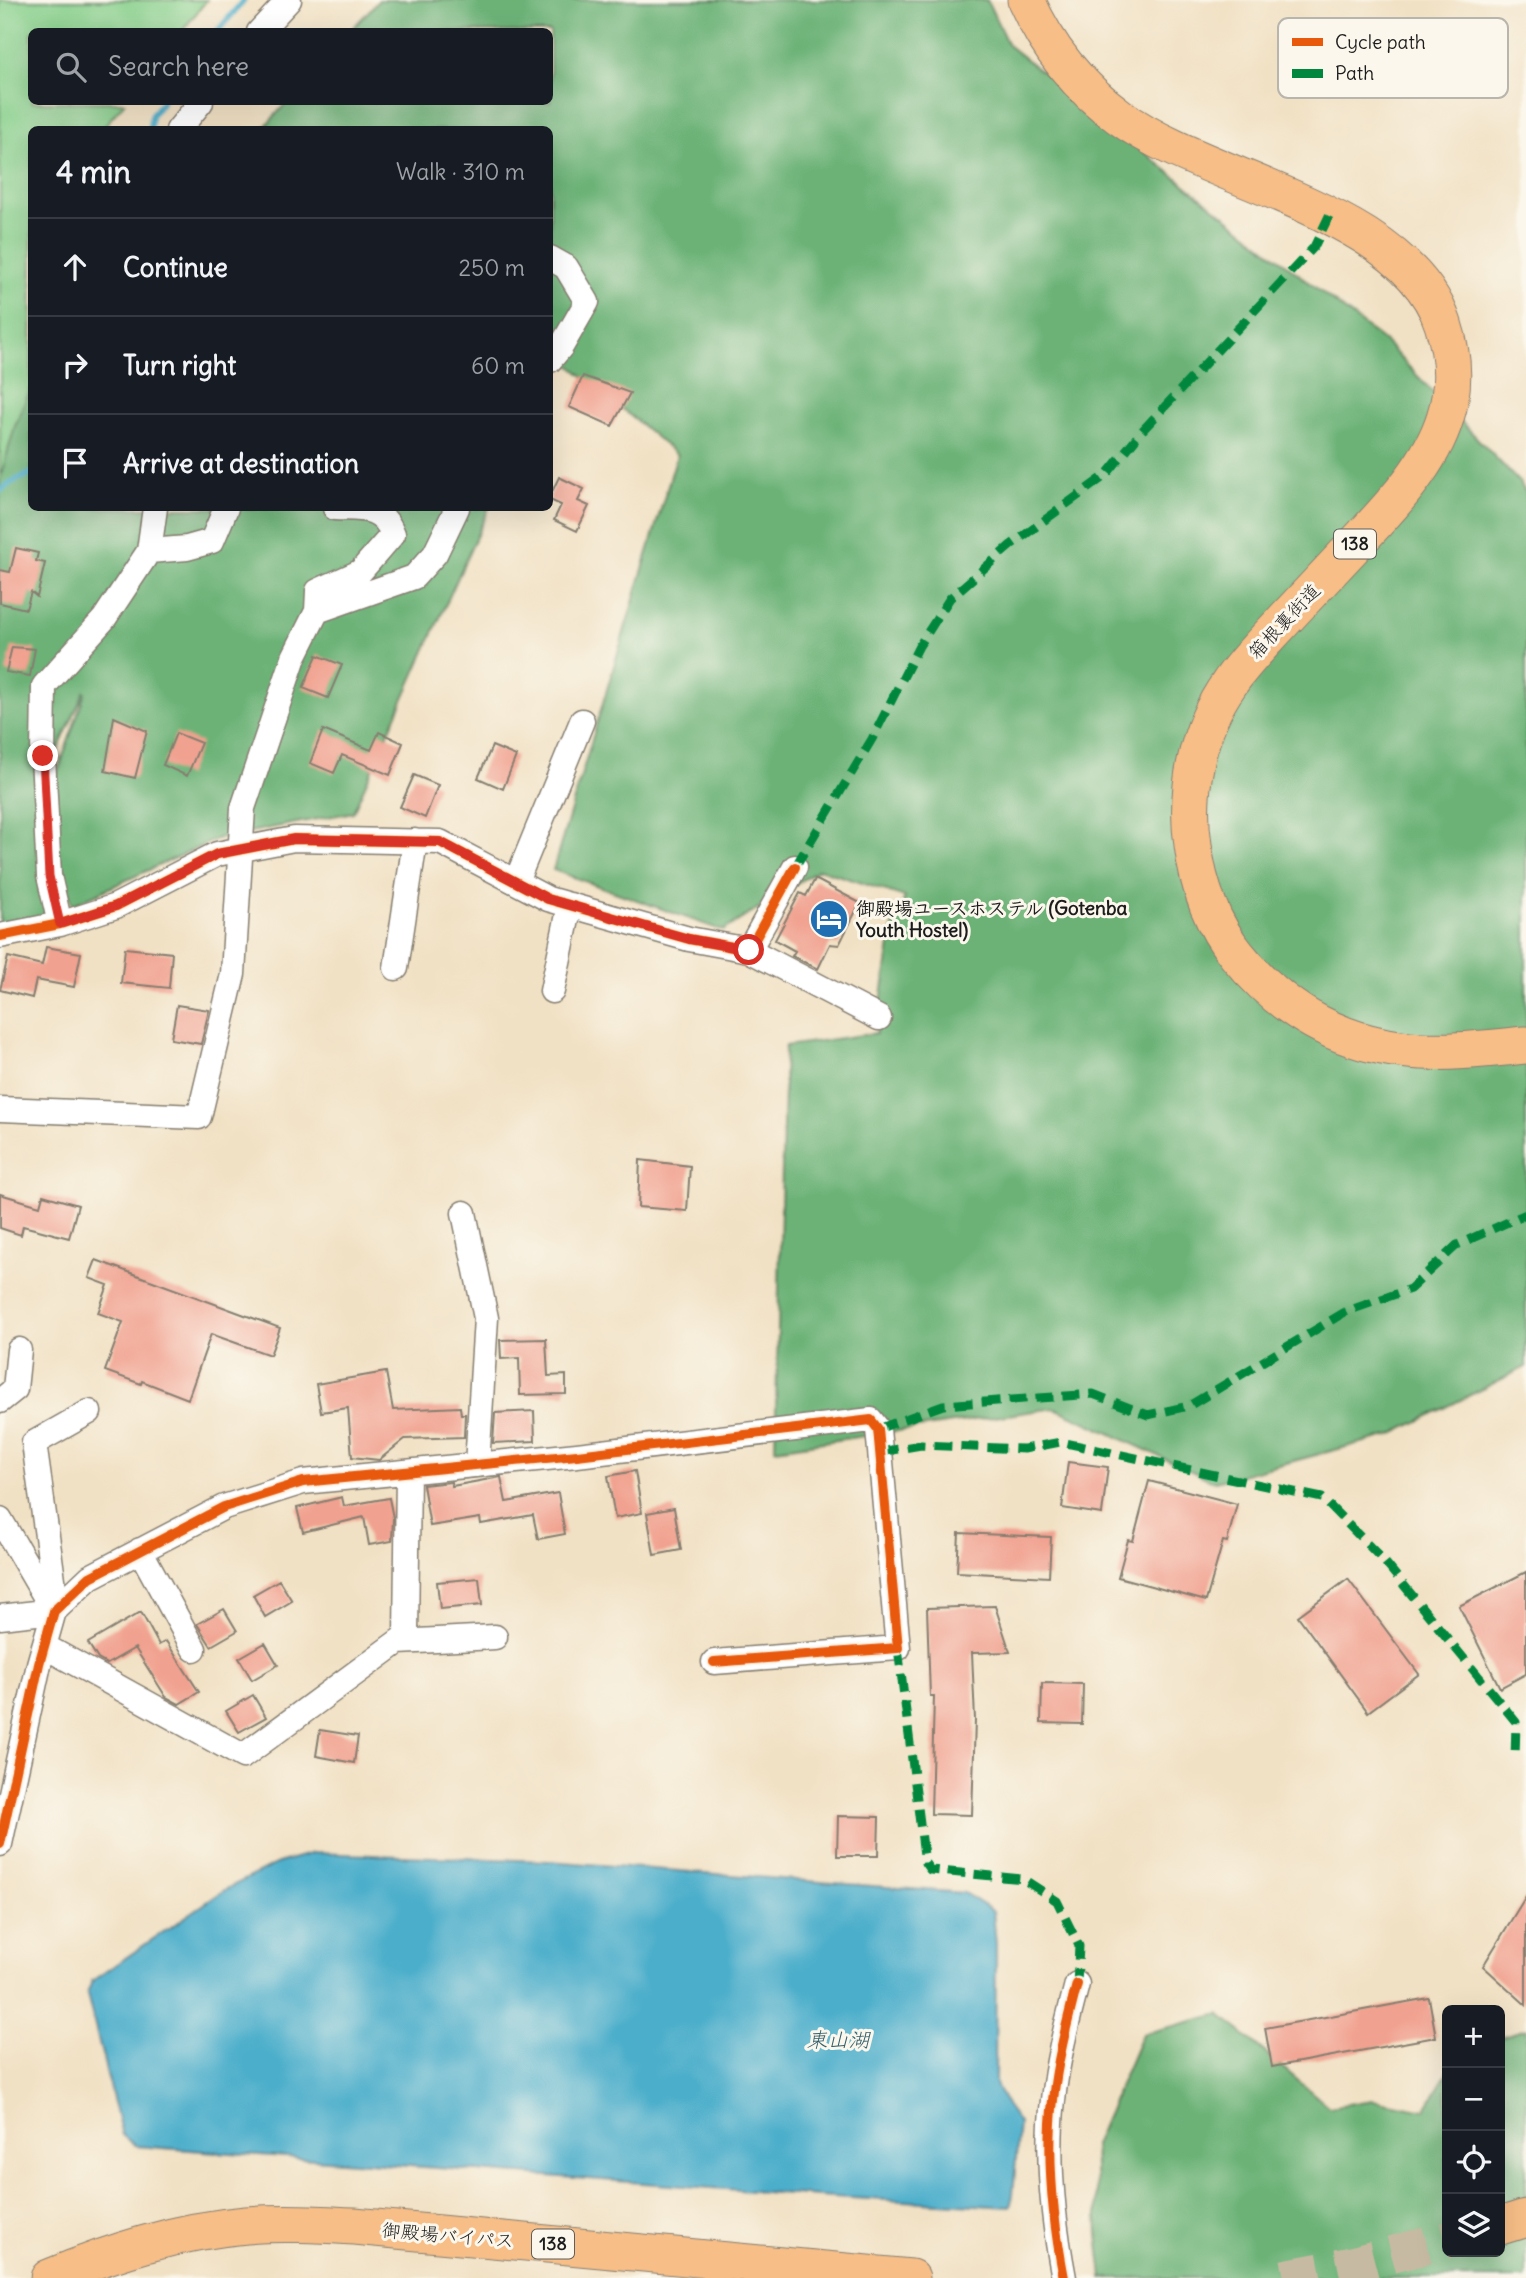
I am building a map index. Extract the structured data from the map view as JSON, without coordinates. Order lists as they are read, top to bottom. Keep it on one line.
{"streets":{"highway":["138","箱根裏街道","御殿場バイパス"]},"water":["東山湖"],"places":{"hotel":["御殿場ユースホステル (Gotenba Youth Hostel)"]},"legend":["Cycle path","Path"],"page":{"search":"Search here","heading":["4 min","Walk · 310 m"],"list":[["Continue","250 m"],["Turn right","60 m"],"Arrive at destination"],"map_buttons":["+","−"]}}
